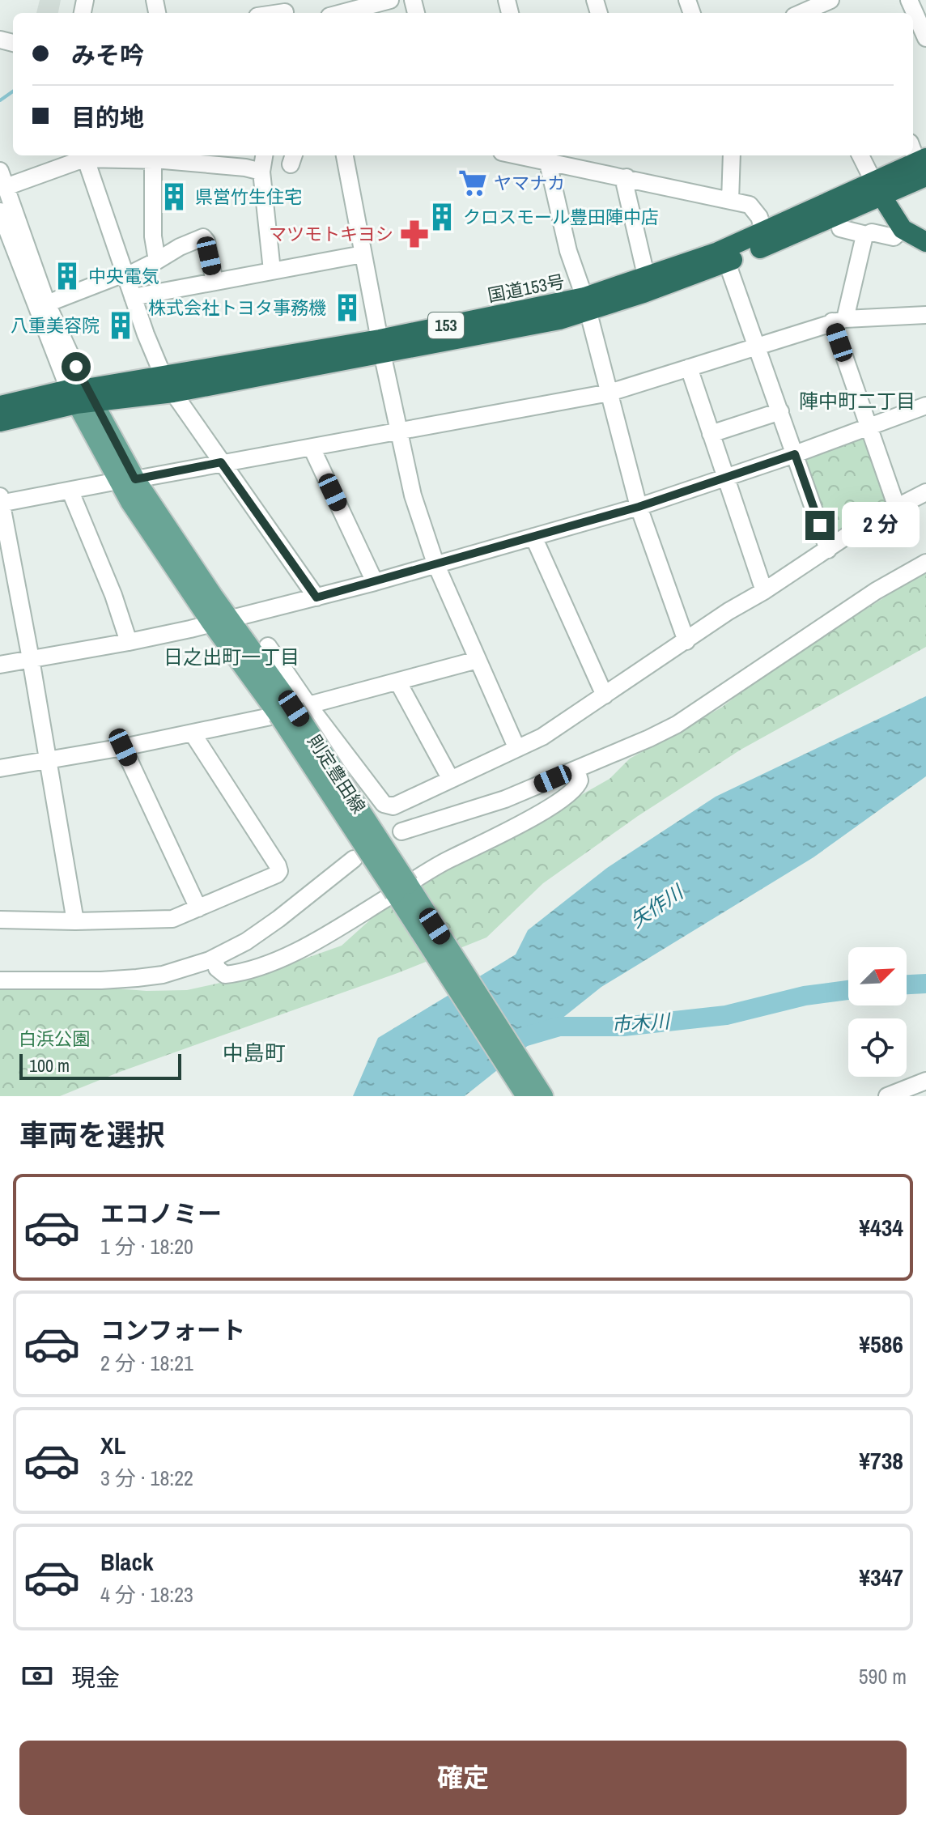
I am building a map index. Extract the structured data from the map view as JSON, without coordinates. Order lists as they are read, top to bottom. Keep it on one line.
{"streets":{"highway":["国道153号","153"],"main road":["則定豊田線"]},"crossings":[["国道153号","則定豊田線"]],"districts":["陣中町二丁目","日之出町一丁目","中島町"],"water":["矢作川","市木川"],"parks":["白浜公園"],"places":{"supermarket":["ヤマナカ"],"building":["県営竹生住宅","クロスモール豊田陣中店","中央電気","株式会社トヨタ事務機","八重美容院"],"pharmacy":["マツモトキヨシ"]},"scale_bar":"100 m","north":"top right","page":{"banner":["みそ吟","目的地"],"bubble":"2 分","scale":"100 m","heading":"車両を選択","list":[{"name":"エコノミー","note":"1 分 · 18:20","value":"¥434"},{"name":"コンフォート","note":"2 分 · 18:21","value":"¥586"},{"name":"XL","note":"3 分 · 18:22","value":"¥738"},{"name":"Black","note":"4 分 · 18:23","value":"¥347"}],"pay":["現金","590 m"],"buttons":"確定"}}
